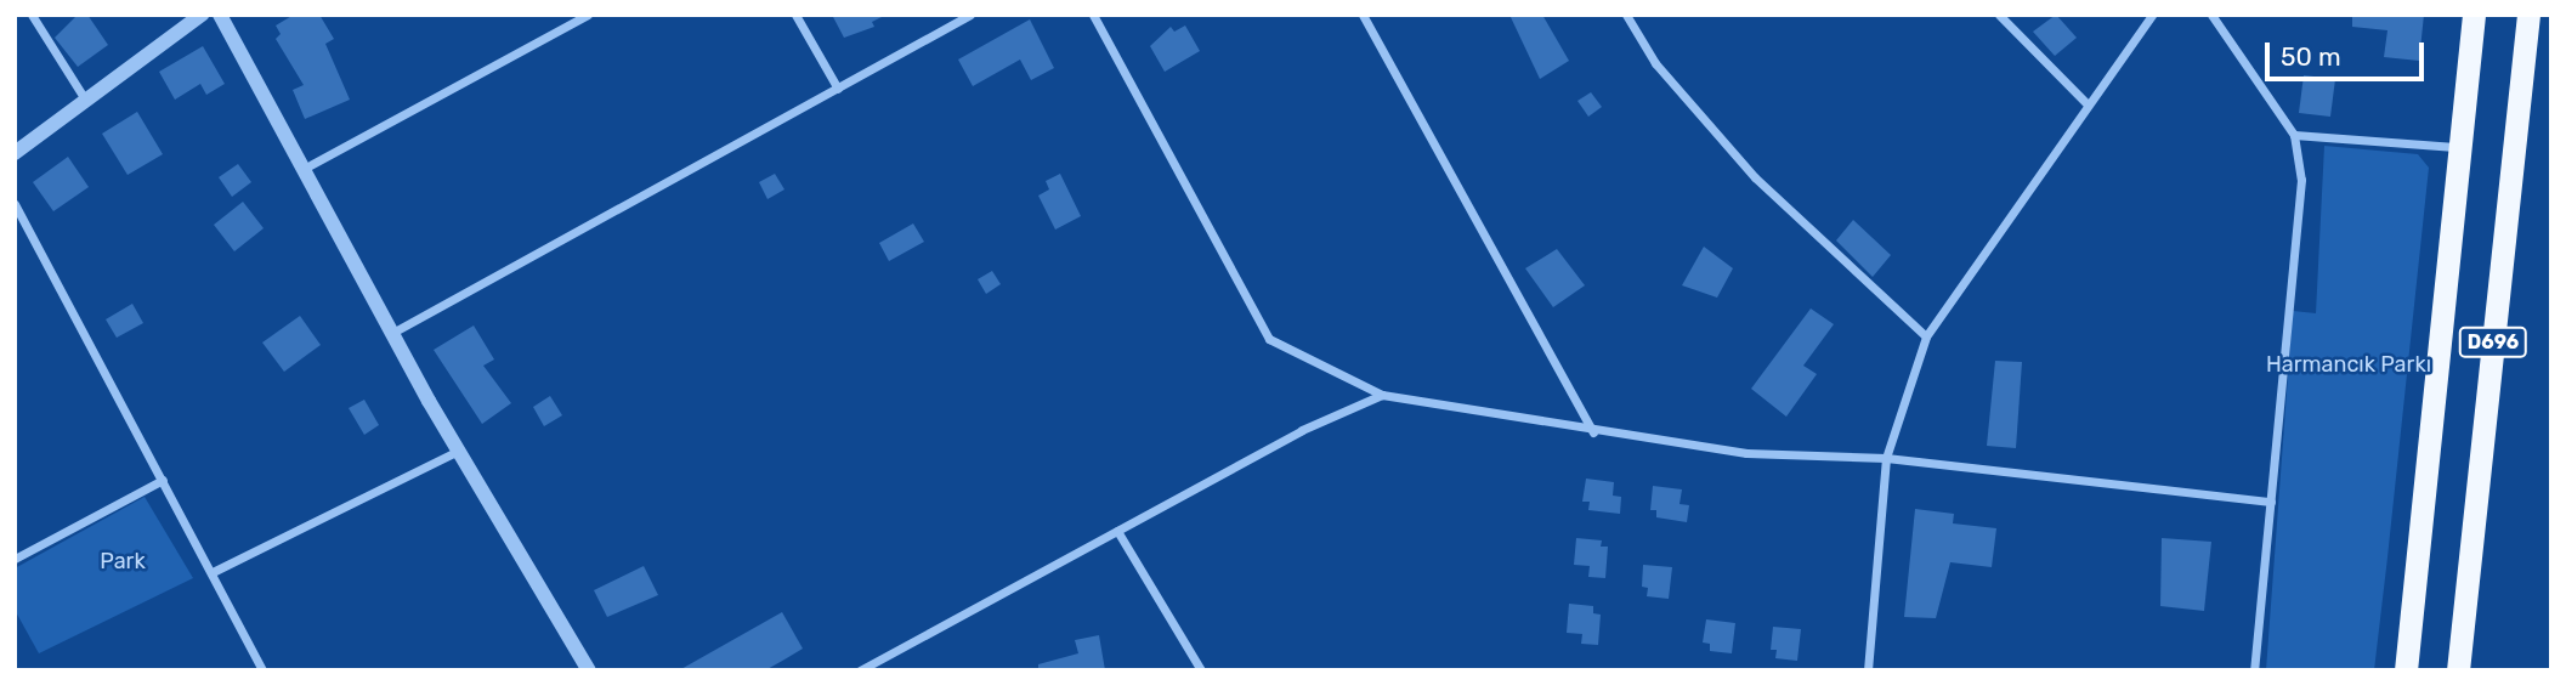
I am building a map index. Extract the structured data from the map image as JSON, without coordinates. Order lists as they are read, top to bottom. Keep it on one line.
{"streets":{"highway":["D696"]},"parks":["Harmancık Parkı","Park"],"scale_bar":"50 m"}
